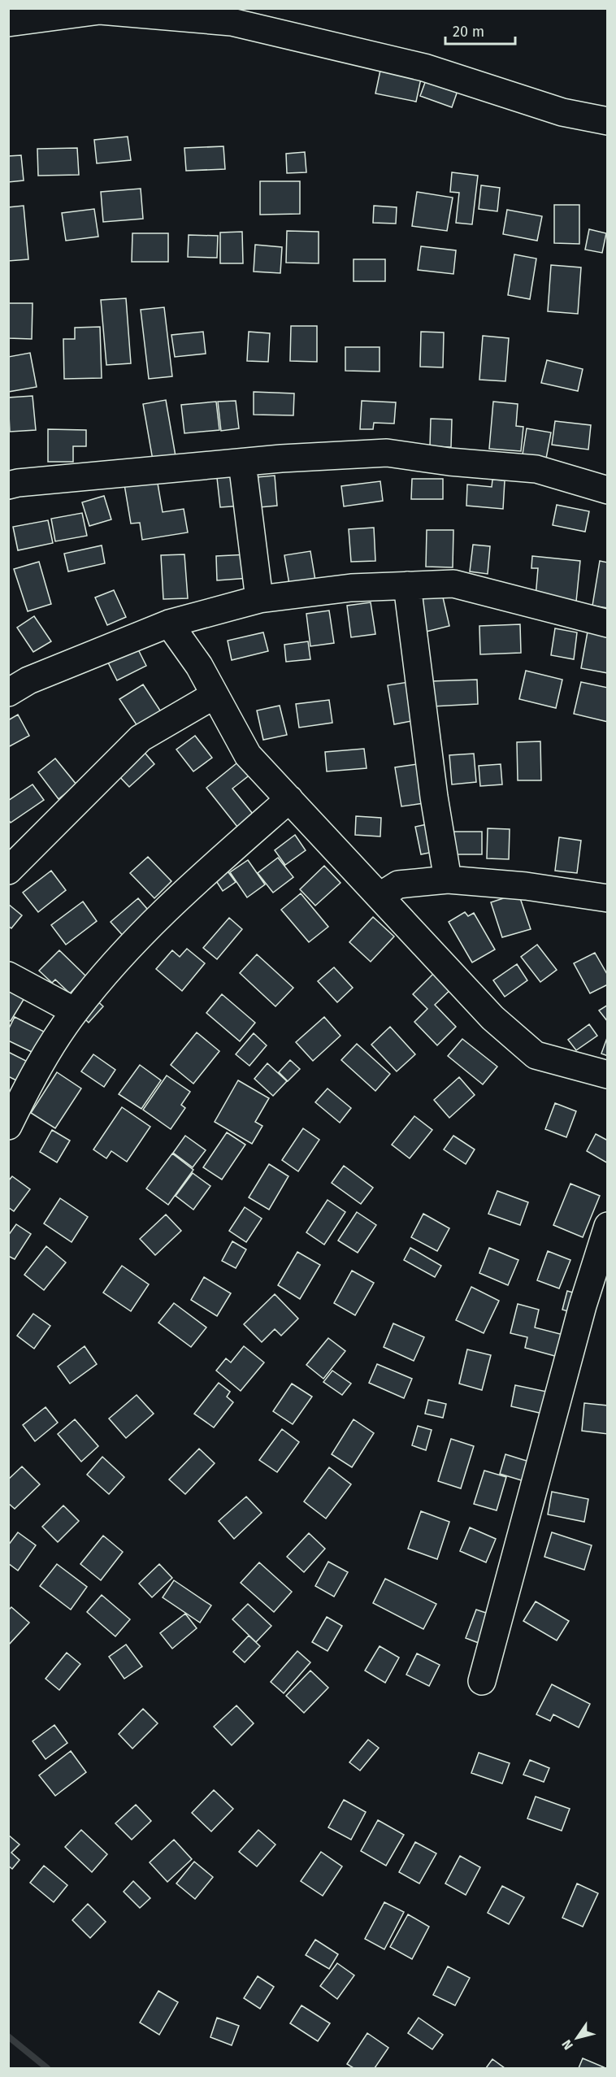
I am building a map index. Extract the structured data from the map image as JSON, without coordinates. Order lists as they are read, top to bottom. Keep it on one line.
{"scale_bar":"20 m","north":"bottom left"}
